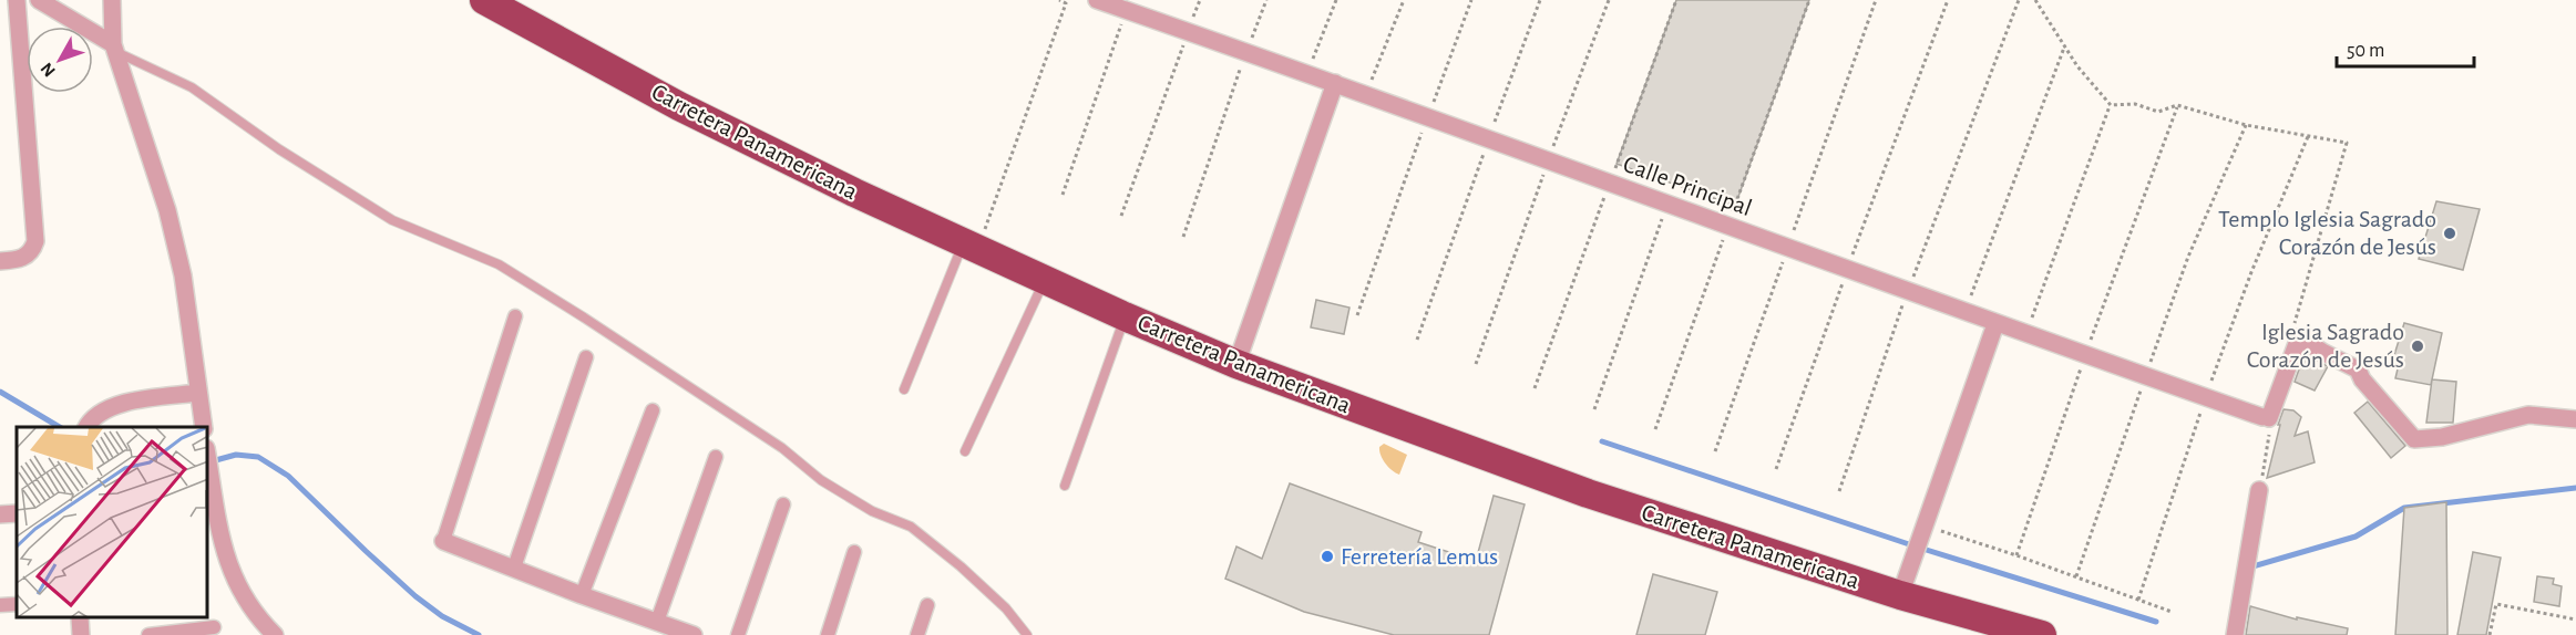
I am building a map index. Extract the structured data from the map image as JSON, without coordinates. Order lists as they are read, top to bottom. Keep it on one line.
{"streets":{"highway":["Carretera Panamericana"],"street":["Calle Principal"]},"places":["Templo Iglesia Sagrado Corazón de Jesús","Iglesia Sagrado Corazón de Jesús","Ferretería Lemus"],"scale_bar":"50 m","north":"bottom left"}
